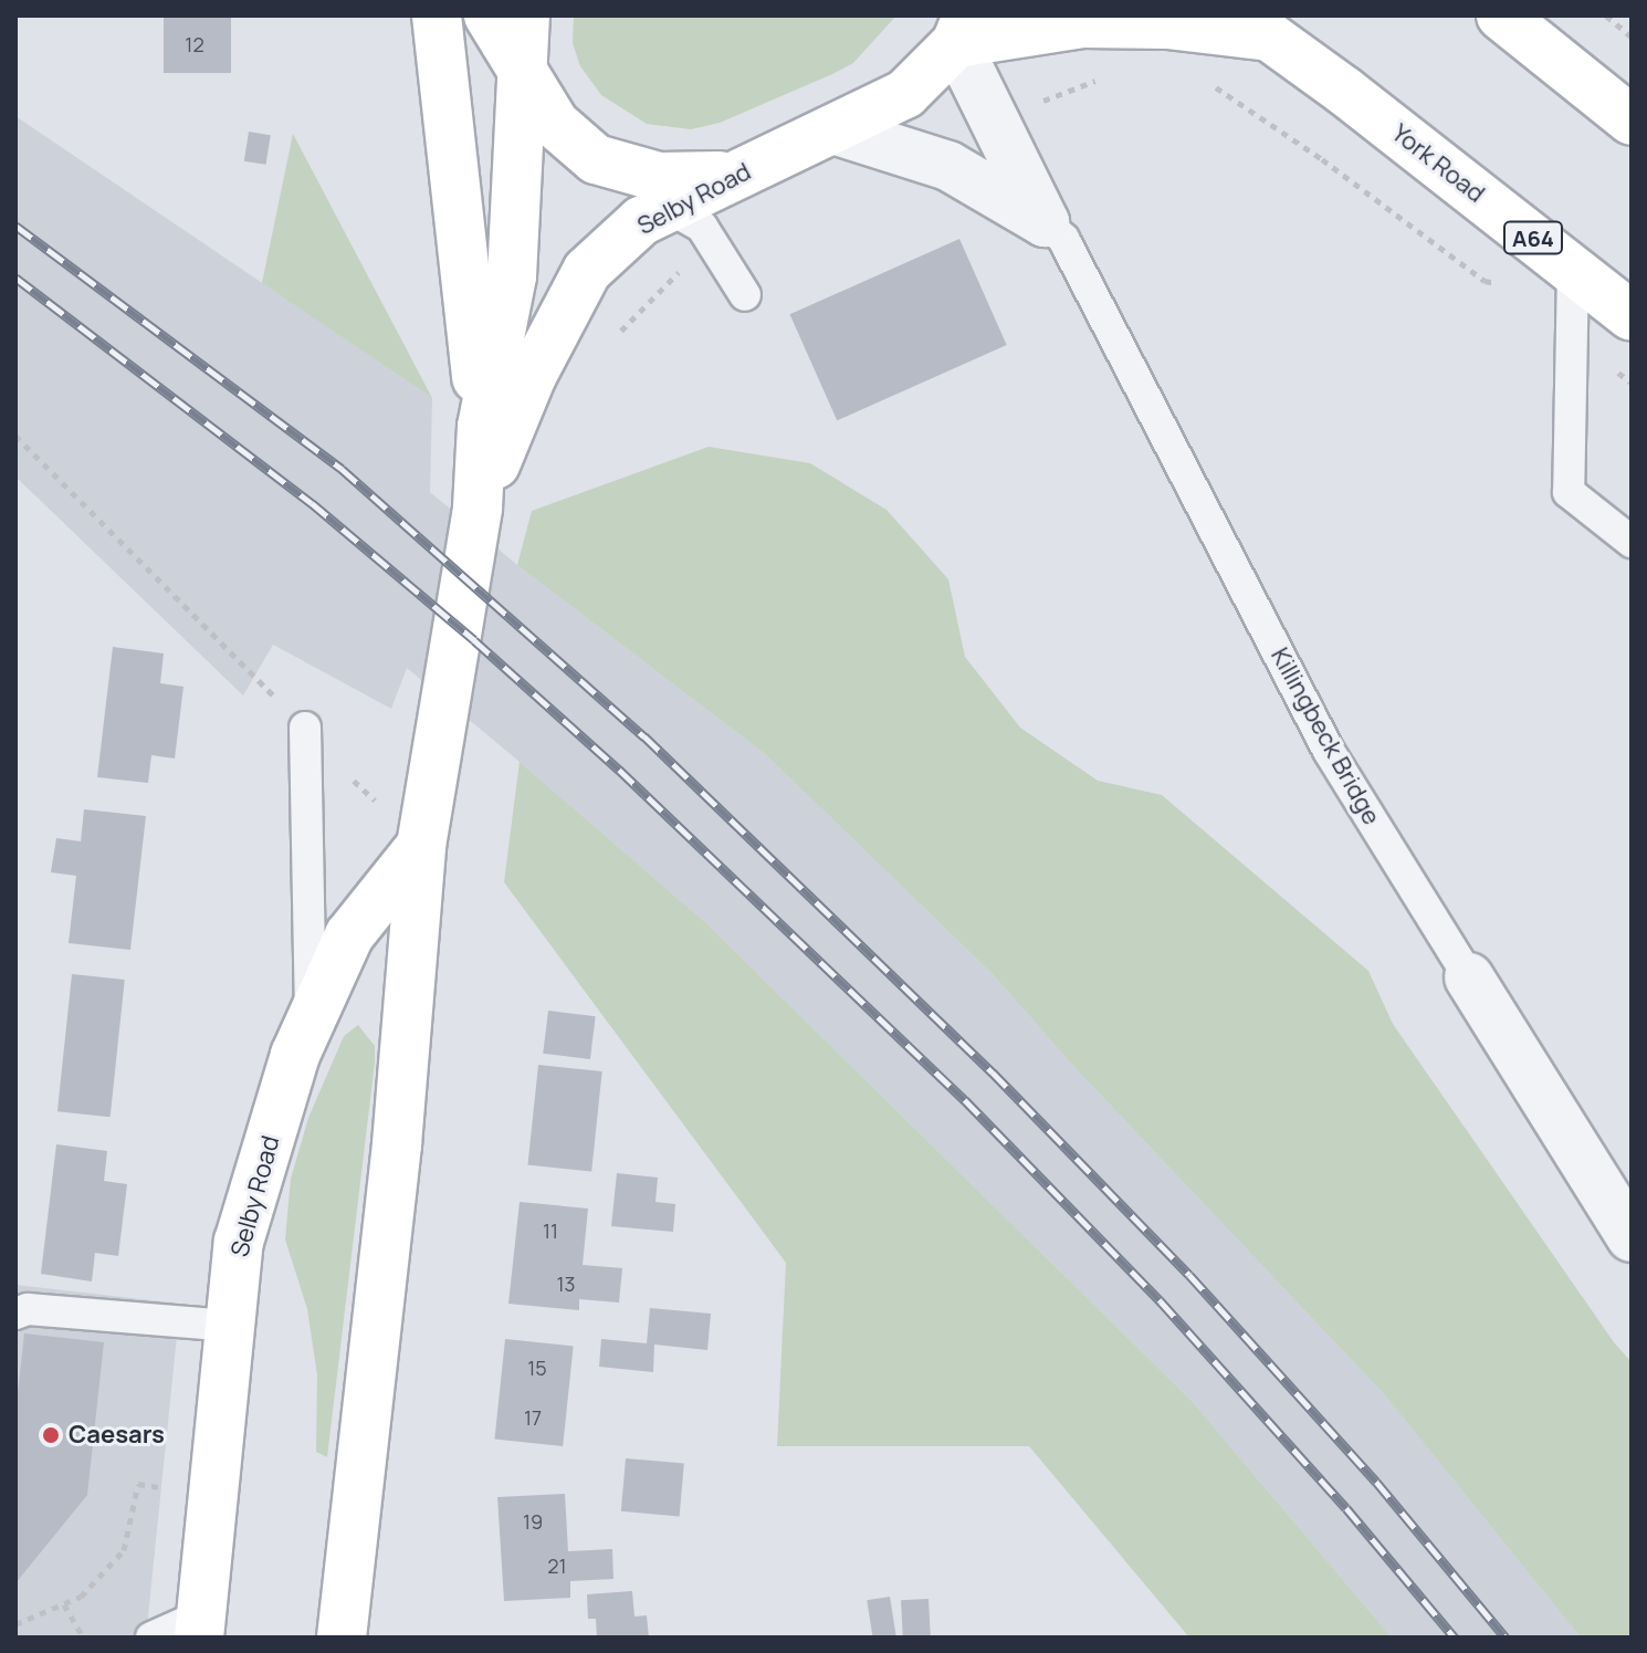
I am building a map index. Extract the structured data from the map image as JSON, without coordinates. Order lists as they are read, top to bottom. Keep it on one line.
{"streets":{"main road":["York Road","Selby Road","A64"],"street":["Killingbeck Bridge"]},"crossings":[["Selby Road","Killingbeck Bridge"]],"places":["Caesars"],"house_numbers":["12","11","13","15","17","19","21"]}
